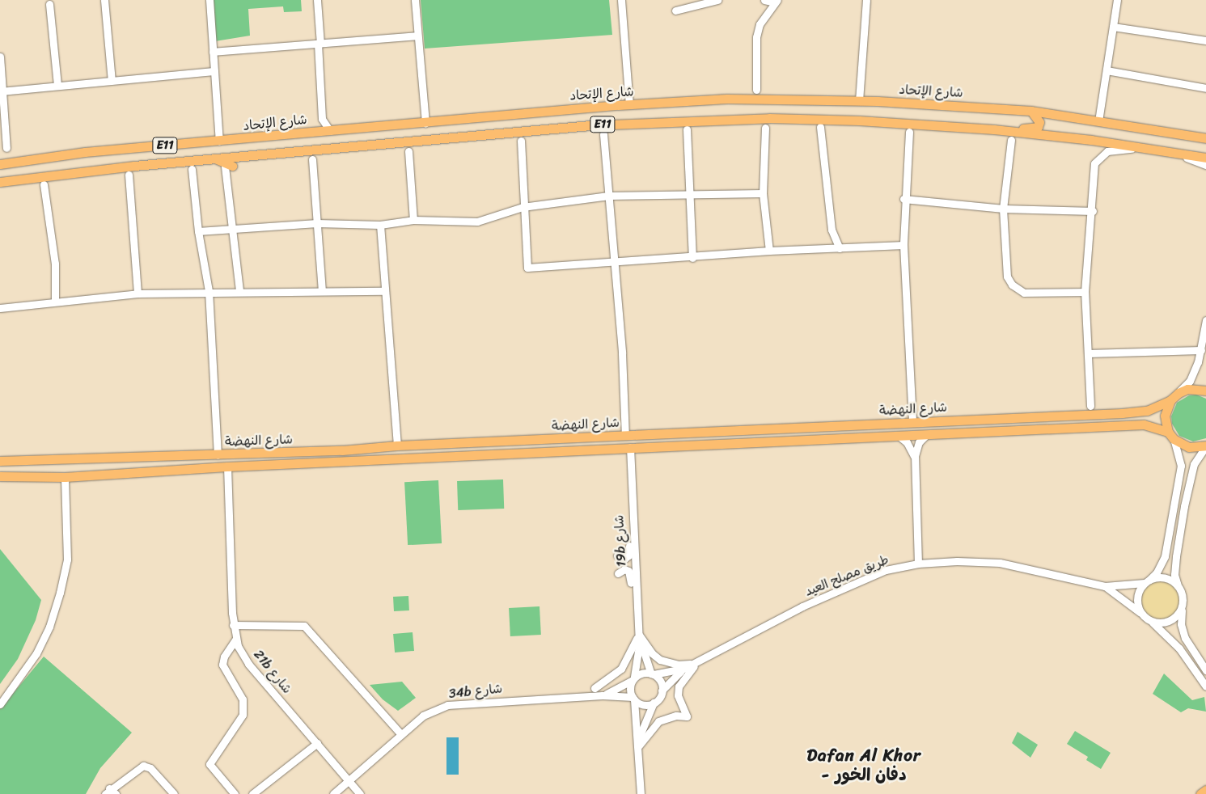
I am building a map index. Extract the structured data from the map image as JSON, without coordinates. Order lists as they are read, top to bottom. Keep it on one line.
{"streets":{"main road":["شارع الإتحاد","E11","شارع النهضة"],"street":["19b شارع","طريق مصلح العيد","21b شارع","34b شارع"]},"crossings":[["شارع النهضة","19b شارع"],["شارع النهضة","21b شارع"],["19b شارع","طريق مصلح العيد"],["19b شارع","34b شارع"],["طريق مصلح العيد","34b شارع"],["21b شارع","34b شارع"]],"districts":["Dafan Al Khor - دفان الخور"]}
